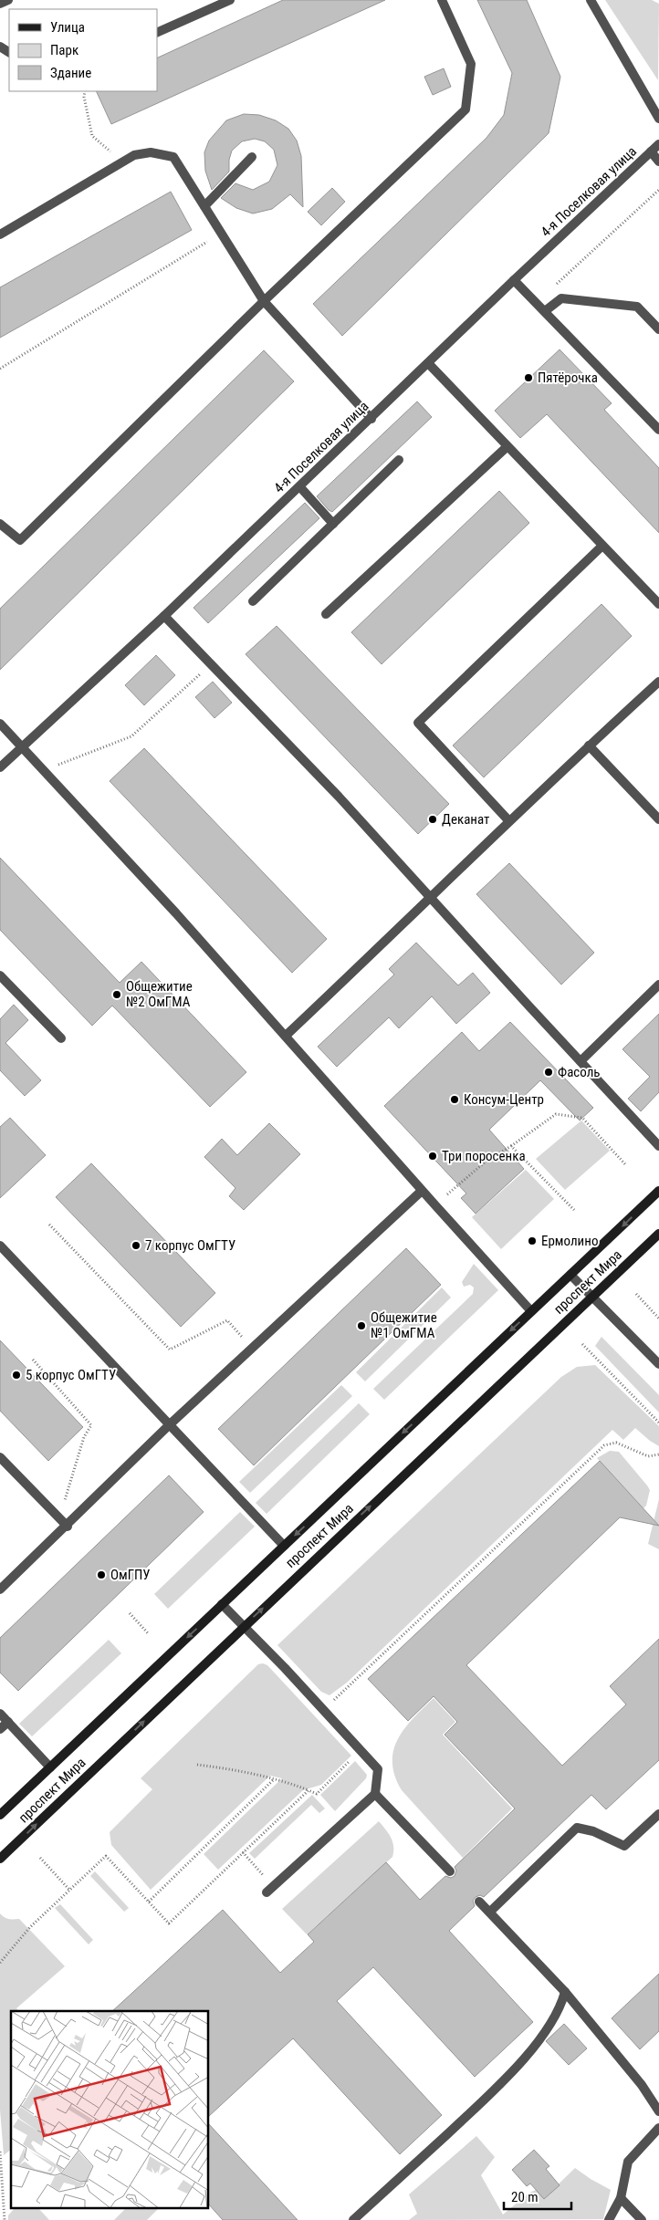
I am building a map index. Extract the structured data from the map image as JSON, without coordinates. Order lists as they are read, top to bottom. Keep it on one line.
{"streets":{"main road":["проспект Мира"],"street":["4-я Поселковая улица"]},"places":["Пятёрочка","Деканат","Общежитие №2 ОмГМА","Фасоль","Консум-Центр","Три поросенка","Ермолино","7 корпус ОмГТУ","Общежитие №1 ОмГМА","5 корпус ОмГТУ","ОмГПУ"],"legend":["Улица","Парк","Здание"],"scale_bar":"20 m"}
